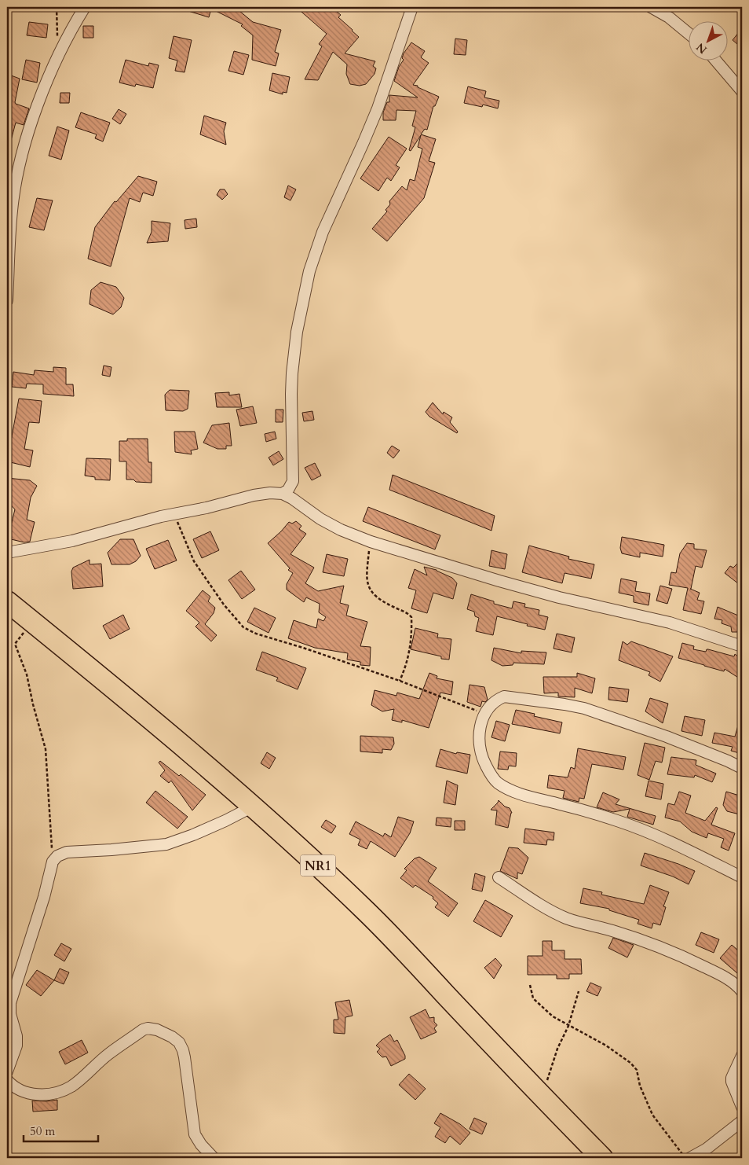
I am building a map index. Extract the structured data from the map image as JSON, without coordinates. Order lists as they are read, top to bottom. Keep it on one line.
{"streets":{"highway":["NR1"]},"scale_bar":"50 m","north":"bottom left"}
